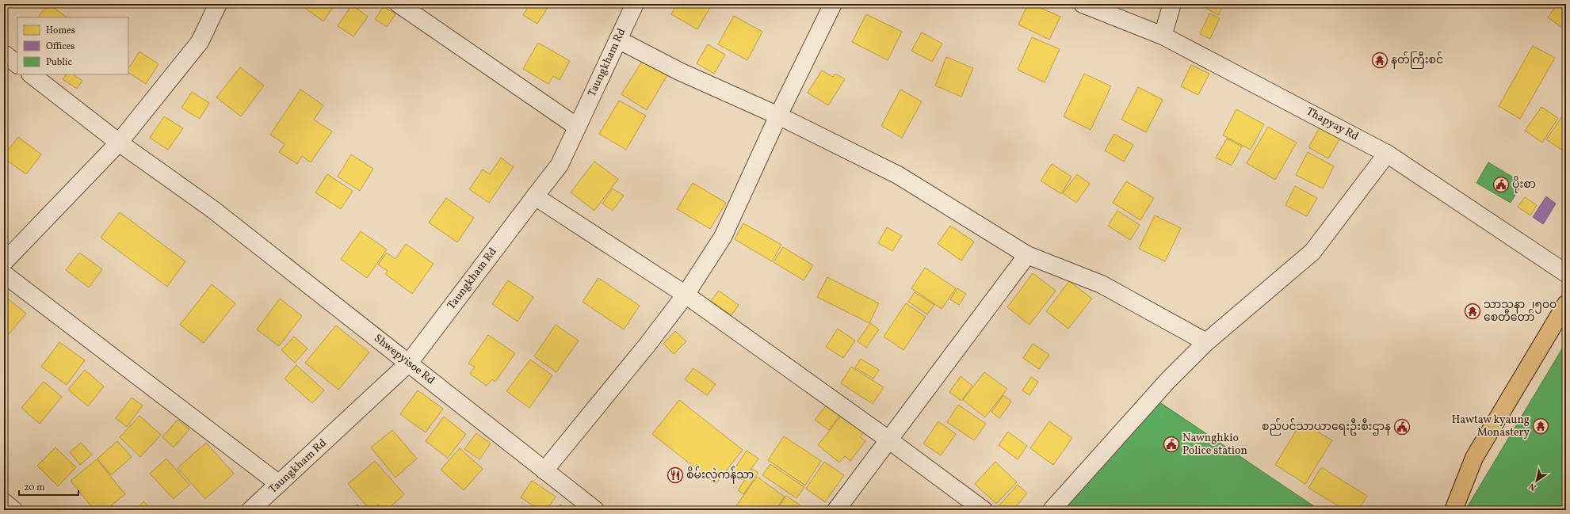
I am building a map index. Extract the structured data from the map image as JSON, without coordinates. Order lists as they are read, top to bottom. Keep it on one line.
{"streets":{"street":["Taungkham Rd","Thapyay Rd","Shwepyisoe Rd"]},"crossings":[["Taungkham Rd","Shwepyisoe Rd"]],"places":{"temple":["နတ်ကြီးစင်","သာသနာ ၂၅၀၀ စေတီတော်","Hawtaw kyaung Monastery"],"public building":["ပိုးစာ","စည်ပင်သာယာရေးဦးစီးဌာန","Nawnghkio Police station"],"restaurant":["စိမ်းလဲ့ကန်သာ"]},"legend":["Homes","Offices","Public"],"scale_bar":"20 m","north":"bottom left"}
